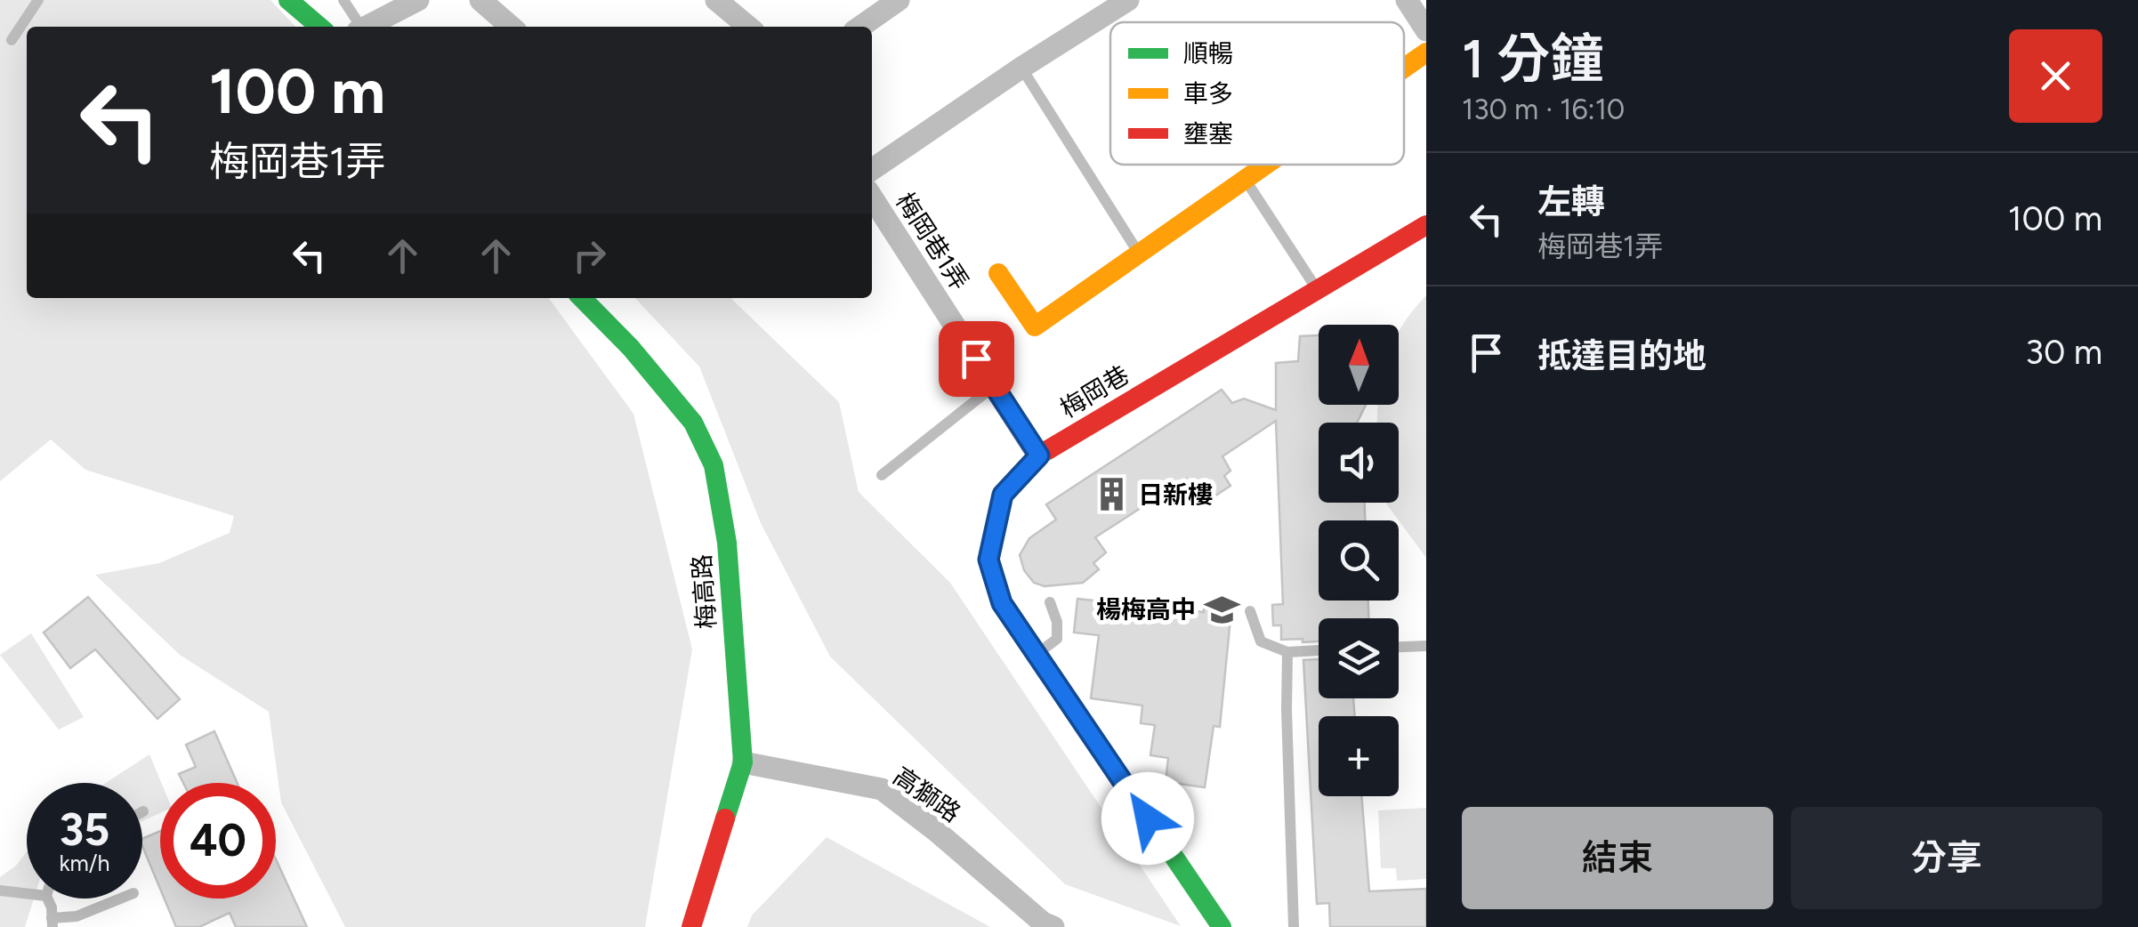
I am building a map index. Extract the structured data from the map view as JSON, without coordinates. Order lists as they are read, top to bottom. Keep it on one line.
{"streets":{"street":["梅岡巷1弄","梅岡巷","梅高路","高獅路"]},"crossings":[["梅岡巷1弄","梅岡巷"],["梅高路","高獅路"]],"places":{"building":["日新樓"],"school or university":["楊梅高中"]},"legend":["順暢","車多","壅塞"],"north":"top","page":{"heading":["1 分鐘","130 m · 16:10"],"turn":["100 m","梅岡巷1弄"],"list":[{"name":"左轉","note":"梅岡巷1弄","value":"100 m"},{"name":"抵達目的地","value":"30 m"}],"map_buttons":"+","speed":"35 km/h","limit":"40","buttons":["結束","分享"]}}
